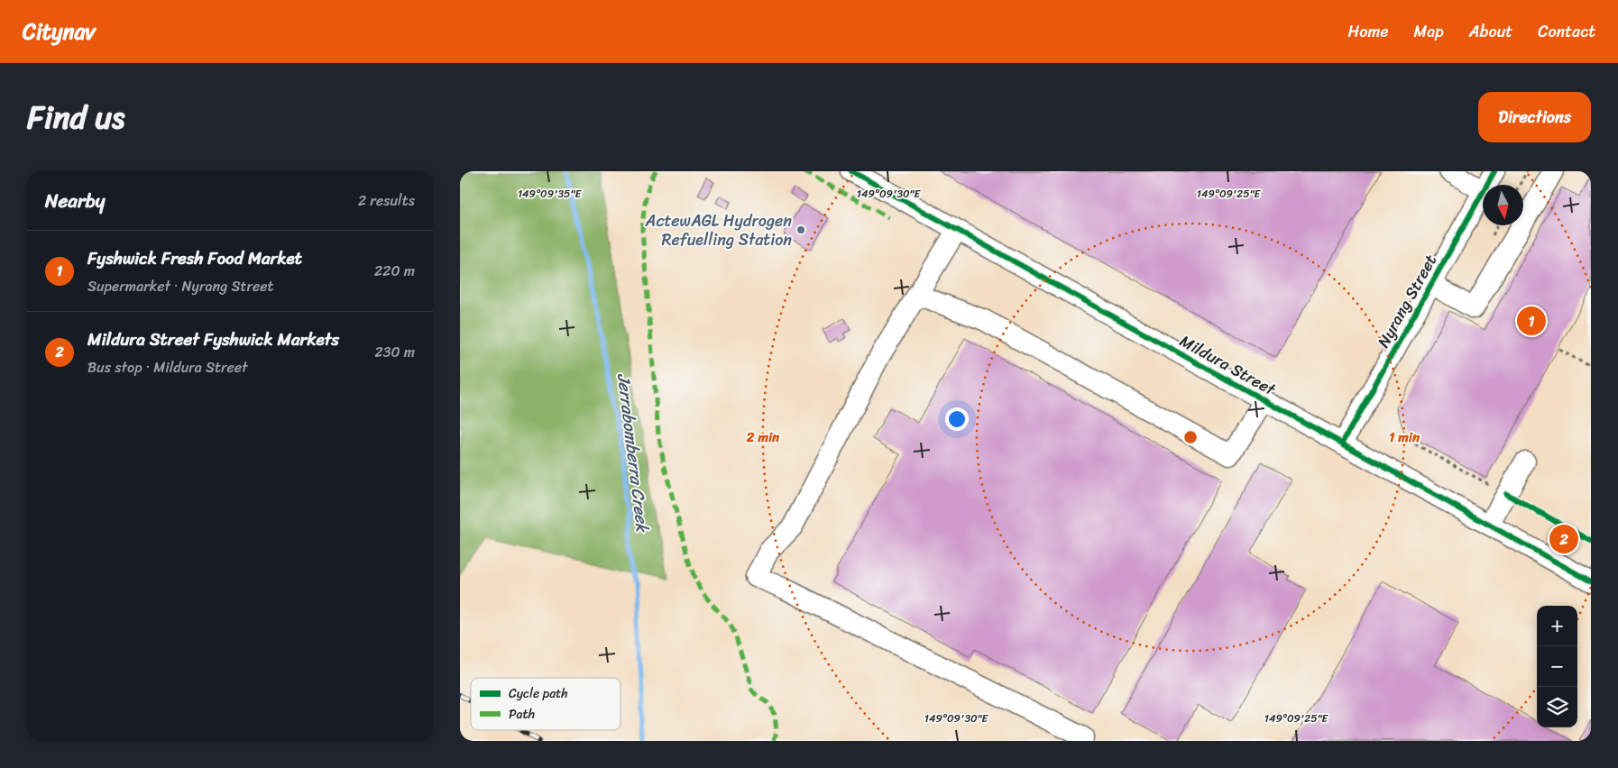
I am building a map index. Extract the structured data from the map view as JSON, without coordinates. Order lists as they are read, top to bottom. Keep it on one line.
{"streets":{"street":["Nyrang Street","Mildura Street"]},"crossings":[["Nyrang Street","Mildura Street"]],"water":["Jerrabomberra Creek"],"places":["ActewAGL Hydrogen Refuelling Station"],"legend":["Cycle path","Path"],"north":"bottom","page":{"header":"Citynav","nav":["Home","Map","About","Contact"],"title":"Find us","buttons":"Directions","heading":["Nearby","2 results"],"list":[{"mark":"1","name":"Fyshwick Fresh Food Market","note":"Supermarket · Nyrang Street","value":"220 m"},{"mark":"2","name":"Mildura Street Fyshwick Markets","note":"Bus stop · Mildura Street","value":"230 m"}],"pins":["1","2"],"map_buttons":["+","−"]},"coordinates":["149°09'35\"E","149°09'30\"E","149°09'25\"E"],"rings":["1 min","2 min"]}
